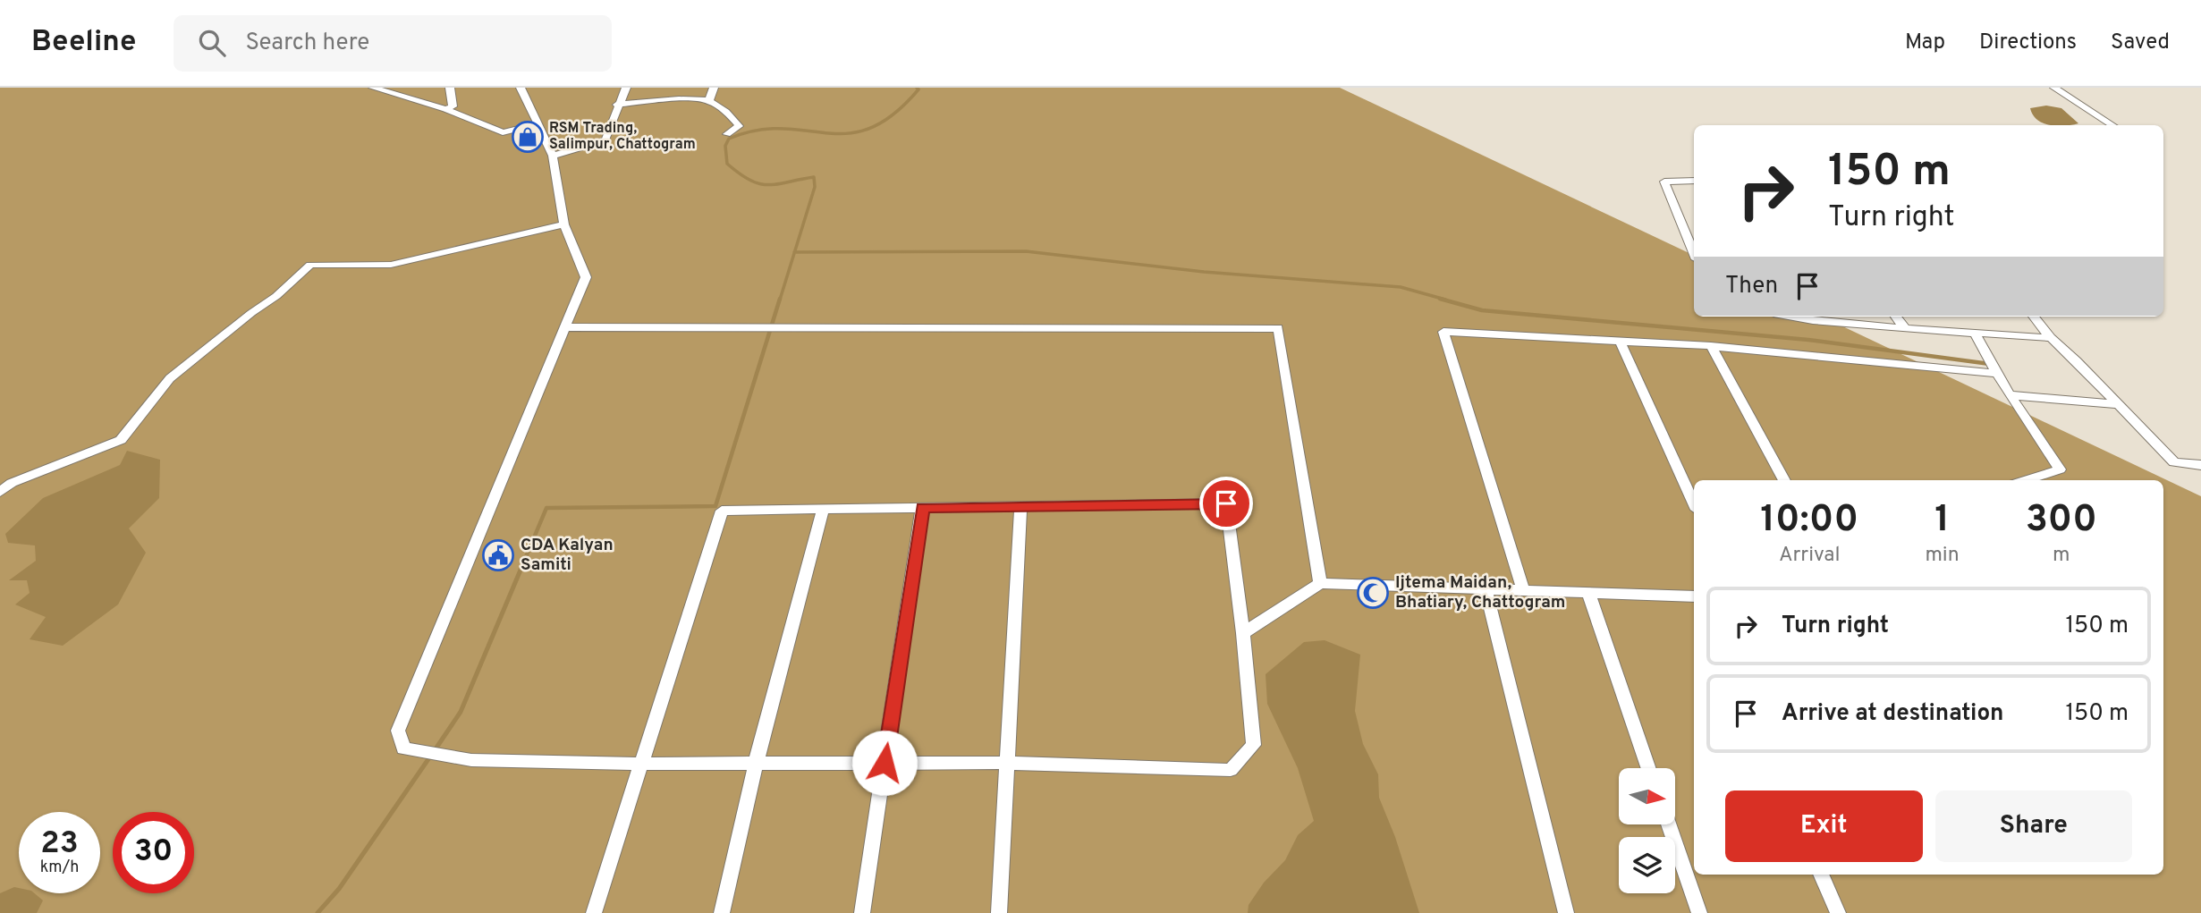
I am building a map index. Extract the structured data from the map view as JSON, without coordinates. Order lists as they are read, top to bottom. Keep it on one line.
{"places":{"shop":["RSM Trading, Salimpur, Chattogram"],"public building":["CDA Kalyan Samiti"],"mosque":["Ijtema Maidan, Bhatiary, Chattogram"]},"north":"right","page":{"header":"Beeline","search":"Search here","nav":["Map","Directions","Saved"],"turn":["150 m","Turn right"],"then":"Then","eta":["10:00","Arrival","1","min","300","m"],"list":[{"name":"Turn right","value":"150 m"},{"name":"Arrive at destination","value":"150 m"}],"buttons":["Exit","Share"],"speed":"23 km/h","limit":"30"}}
